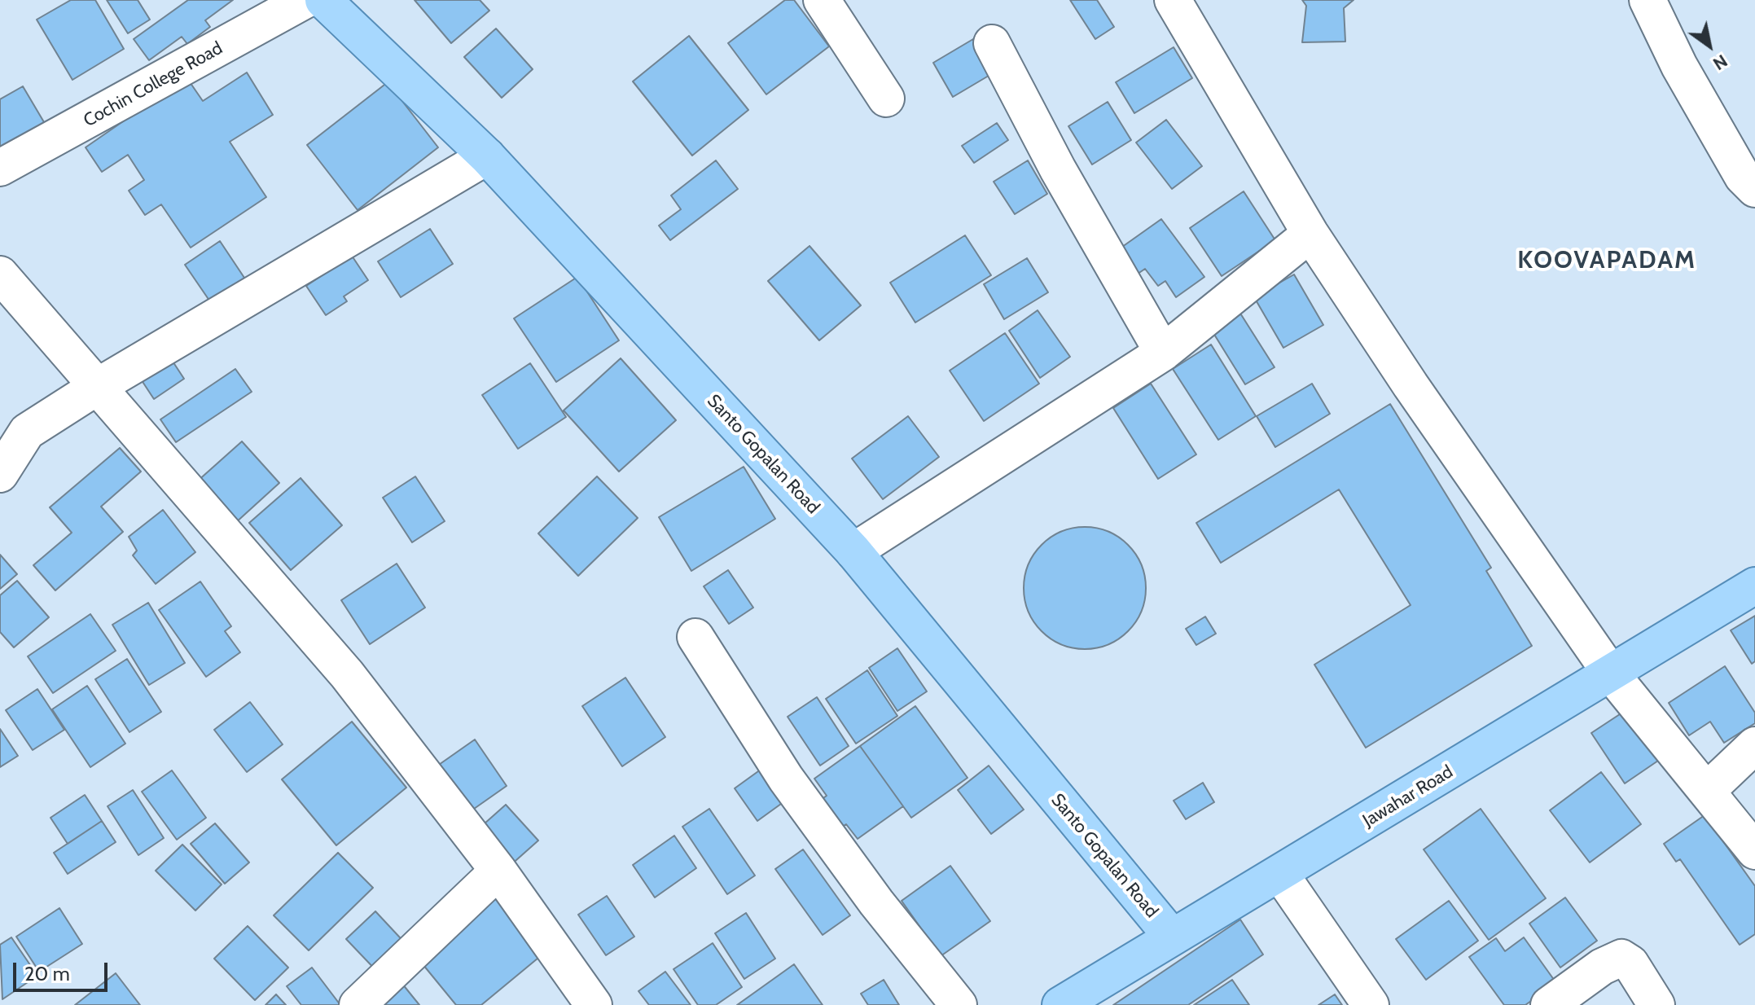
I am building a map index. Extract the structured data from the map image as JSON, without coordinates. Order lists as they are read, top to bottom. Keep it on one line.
{"streets":{"main road":["Santo Gopalan Road","Jawahar Road"],"street":["Cochin College Road"]},"crossings":[["Santo Gopalan Road","Jawahar Road"]],"districts":["KOOVAPADAM"],"scale_bar":"20 m","north":"bottom right"}
